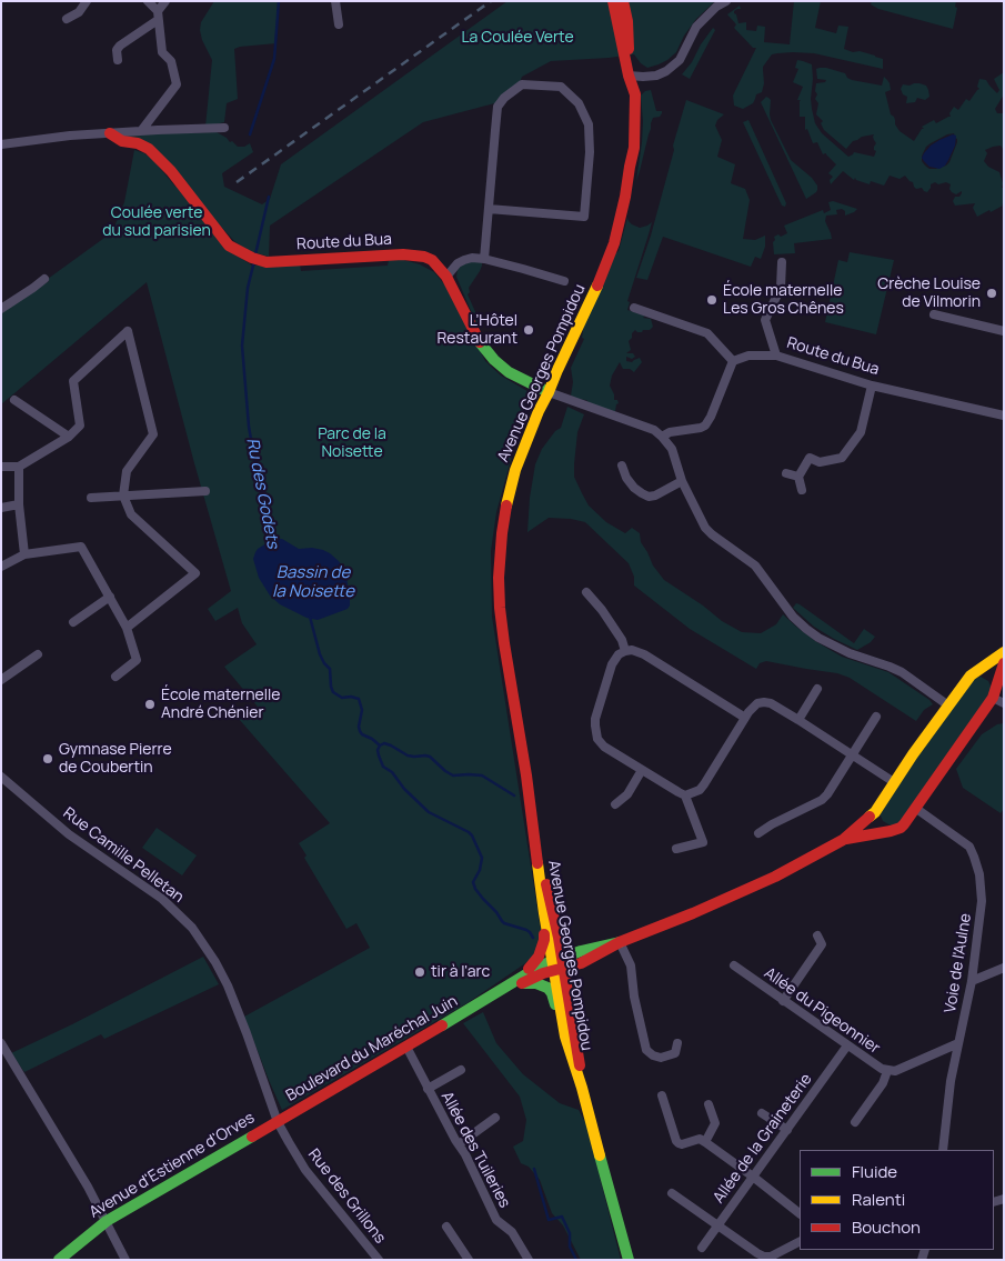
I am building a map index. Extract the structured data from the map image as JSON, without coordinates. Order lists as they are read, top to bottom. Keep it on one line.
{"streets":{"main road":["Route du Bua","Avenue Georges Pompidou","Boulevard du Maréchal Juin","Avenue d'Estienne d'Orves"],"street":["Rue Camille Pelletan","Voie de l'Aulne","Allée du Pigeonnier","Allée de la Graineterie","Allée des Tuileries","Rue des Grillons"]},"crossings":[["Avenue Georges Pompidou","Boulevard du Maréchal Juin"],["Rue Camille Pelletan","Boulevard du Maréchal Juin"],["Rue Camille Pelletan","Avenue d'Estienne d'Orves"],["Rue Camille Pelletan","Rue des Grillons"],["Voie de l'Aulne","Allée du Pigeonnier"],["Allée du Pigeonnier","Allée de la Graineterie"],["Boulevard du Maréchal Juin","Allée des Tuileries"],["Boulevard du Maréchal Juin","Avenue d'Estienne d'Orves"],["Boulevard du Maréchal Juin","Rue des Grillons"],["Avenue d'Estienne d'Orves","Rue des Grillons"]],"water":["Ru des Godets","Bassin de la Noisette"],"parks":["La Coulée Verte","Coulée verte du sud parisien","Parc de la Noisette"],"places":["Crèche Louise de Vilmorin","École maternelle Les Gros Chênes","L’Hôtel Restaurant","École maternelle André Chénier","Gymnase Pierre de Coubertin","tir à l'arc"],"legend":["Fluide","Ralenti","Bouchon"]}
